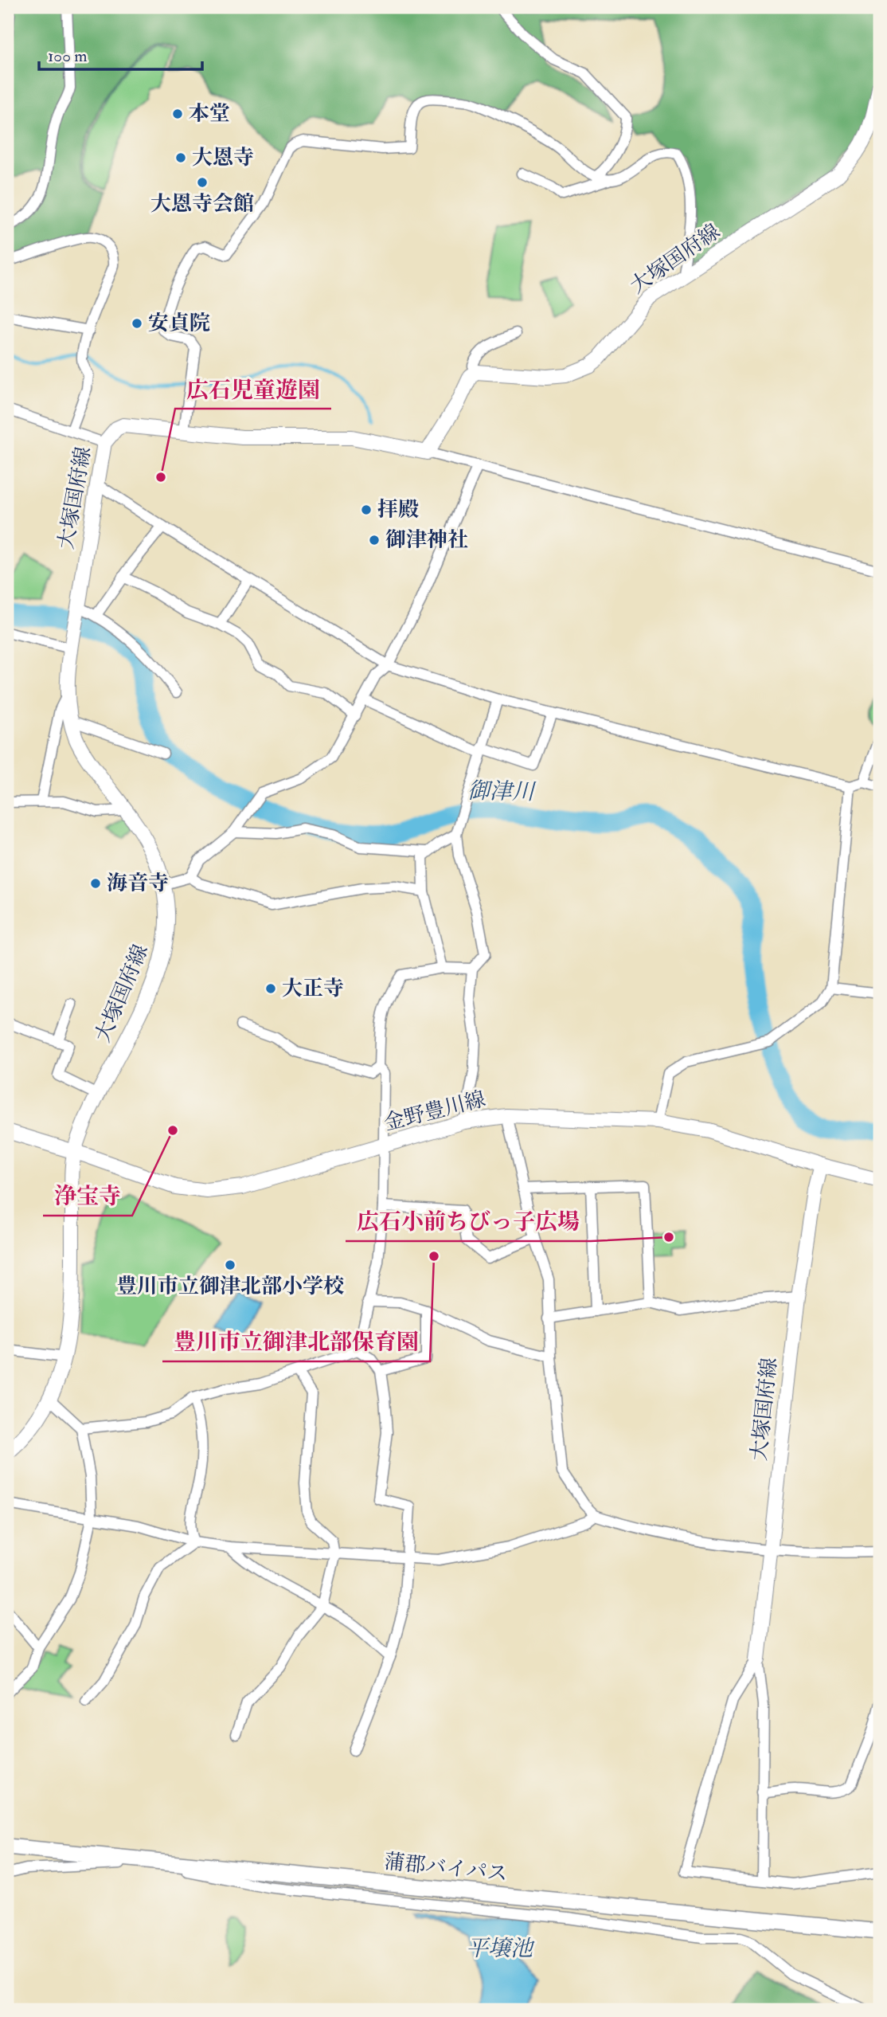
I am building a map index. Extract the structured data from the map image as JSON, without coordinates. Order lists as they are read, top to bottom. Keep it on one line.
{"streets":{"highway":["蒲郡バイパス"],"main road":["大塚国府線","金野豊川線"]},"crossings":[["大塚国府線","金野豊川線"]],"water":["御津川","平壌池"],"places":["本堂","大恩寺","大恩寺会館","安貞院","広石児童遊園","拝殿","御津神社","海音寺","大正寺","浄宝寺","広石小前ちびっ子広場","豊川市立御津北部保育園","豊川市立御津北部小学校"],"scale_bar":"100 m"}
